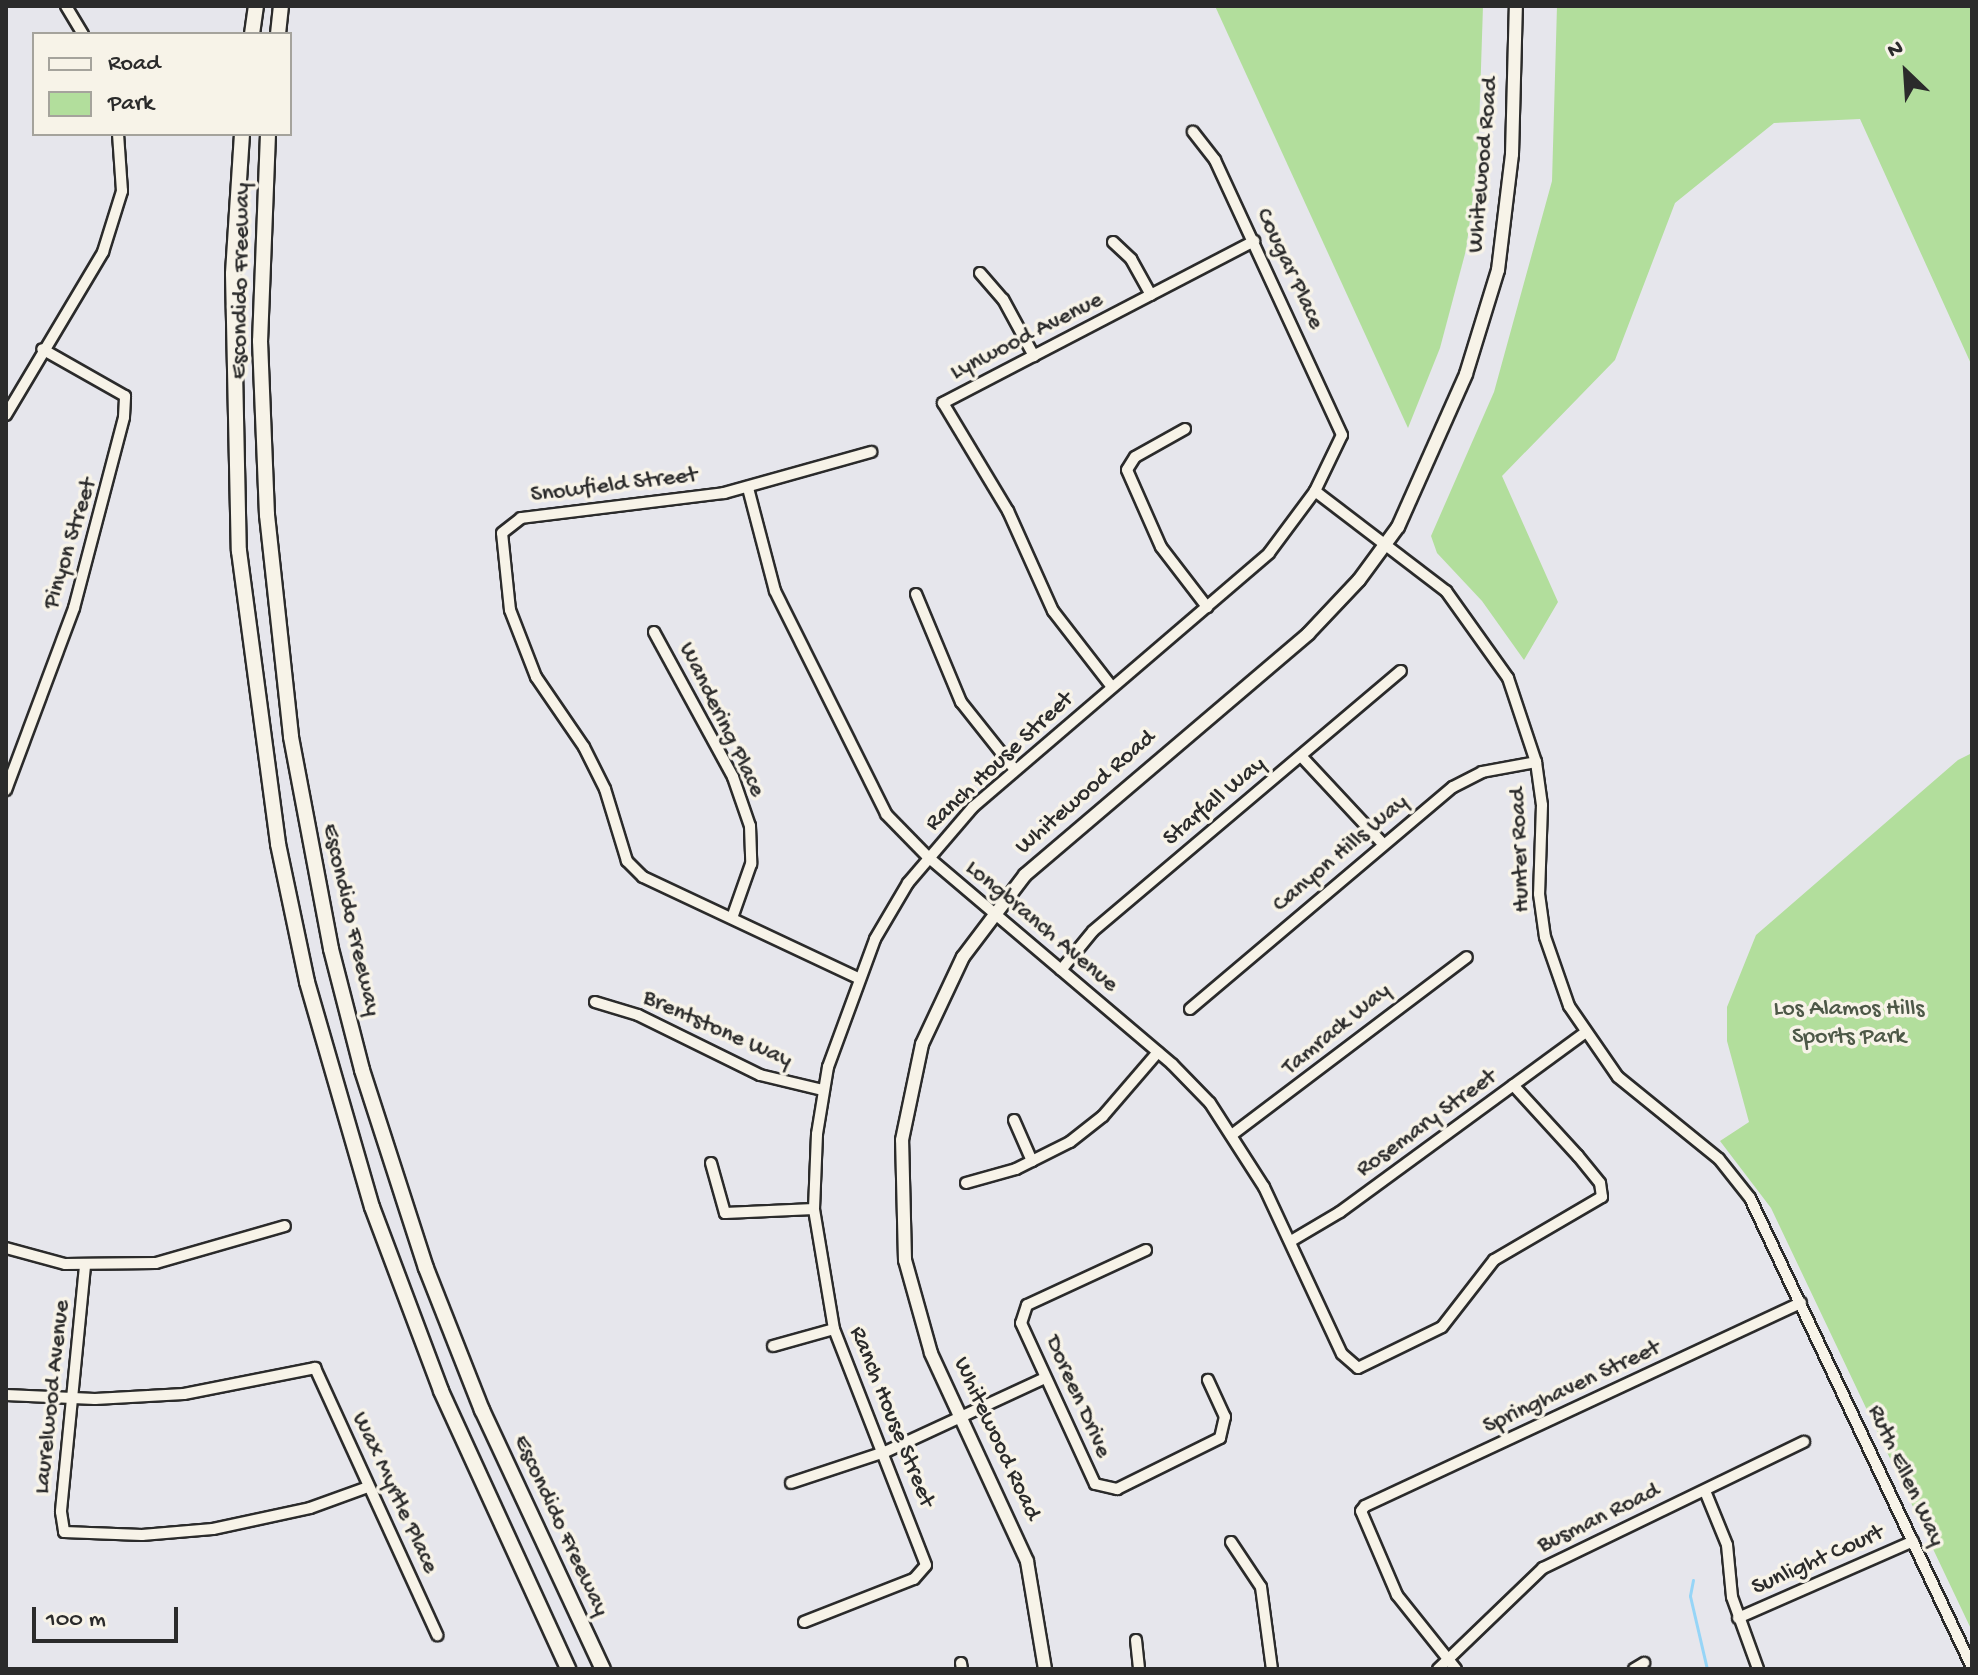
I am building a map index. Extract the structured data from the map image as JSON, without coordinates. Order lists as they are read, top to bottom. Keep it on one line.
{"streets":{"highway":["Escondido Freeway"],"main road":["Whitewood Road"],"street":["Cougar Place","Lynwood Avenue","Snowfield Street","Pinyon Street","Wandering Place","Ranch House Street","Starfall Way","Hunter Road","Canyon Hills Way","Longbranch Avenue","Brentstone Way","Tamrack Way","Rosemary Street","Springhaven Street","Laurelwood Avenue","Doreen Drive","Ruth Ellen Way","Wax Myrtle Place","Busman Road","Sunlight Court"]},"crossings":[["Whitewood Road","Hunter Road"],["Whitewood Road","Longbranch Avenue"],["Cougar Place","Lynwood Avenue"],["Cougar Place","Ranch House Street"],["Lynwood Avenue","Ranch House Street"],["Snowfield Street","Wandering Place"],["Snowfield Street","Longbranch Avenue"],["Ranch House Street","Hunter Road"],["Ranch House Street","Longbranch Avenue"],["Ranch House Street","Brentstone Way"],["Starfall Way","Longbranch Avenue"],["Hunter Road","Canyon Hills Way"],["Hunter Road","Rosemary Street"],["Hunter Road","Springhaven Street"],["Hunter Road","Ruth Ellen Way"],["Longbranch Avenue","Tamrack Way"],["Longbranch Avenue","Rosemary Street"],["Springhaven Street","Ruth Ellen Way"],["Springhaven Street","Busman Road"],["Laurelwood Avenue","Wax Myrtle Place"],["Ruth Ellen Way","Sunlight Court"]],"parks":["Los Alamos Hills Sports Park"],"legend":["Road","Park"],"scale_bar":"100 m","north":"top left"}
